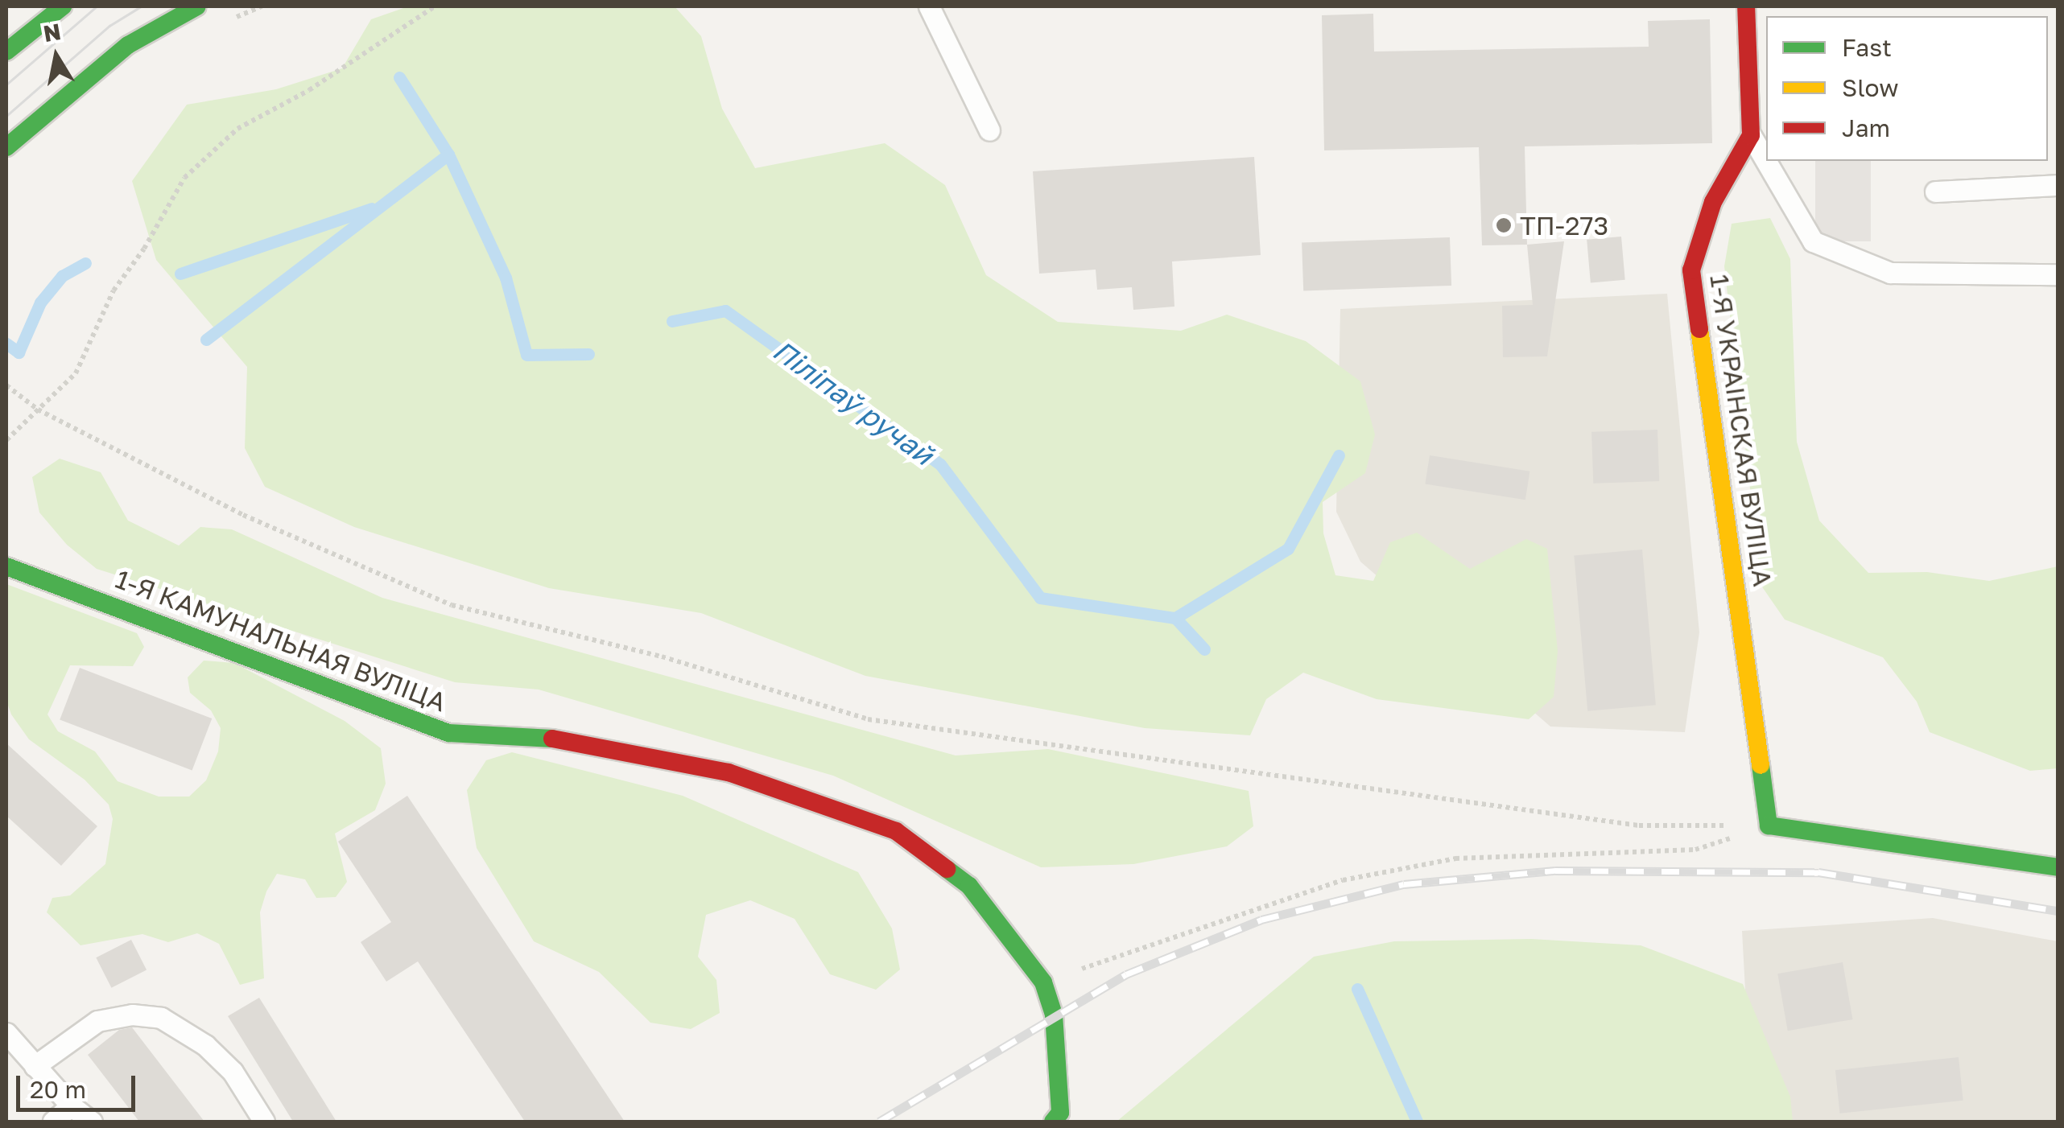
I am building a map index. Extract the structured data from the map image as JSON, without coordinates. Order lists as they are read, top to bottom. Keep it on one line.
{"streets":{"street":["1-Я УКРАІНСКАЯ ВУЛІЦА","1-Я КАМУНАЛЬНАЯ ВУЛІЦА"]},"water":["Піліпаў ручай"],"places":["ТП-273"],"legend":["Fast","Slow","Jam"],"scale_bar":"20 m","north":"top"}
